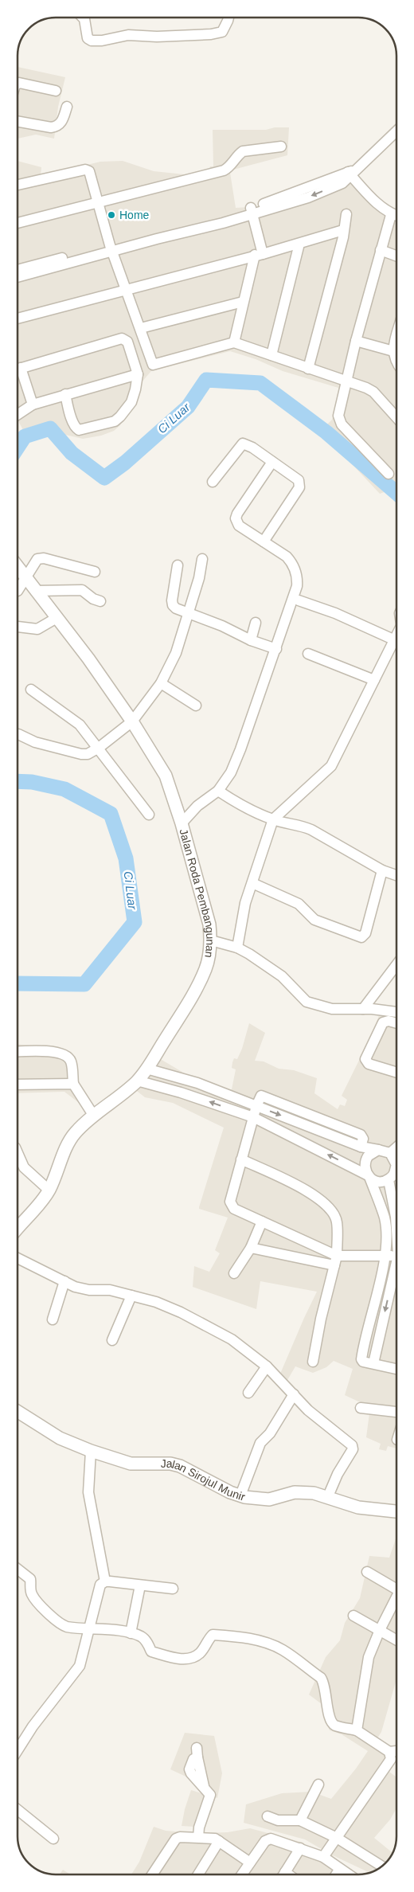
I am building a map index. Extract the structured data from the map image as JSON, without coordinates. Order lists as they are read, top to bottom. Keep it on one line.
{"streets":{"street":["Jalan Roda Pembangunan","Jalan Sirojul Munir"]},"water":["Ci Luar"],"places":["Home"]}
